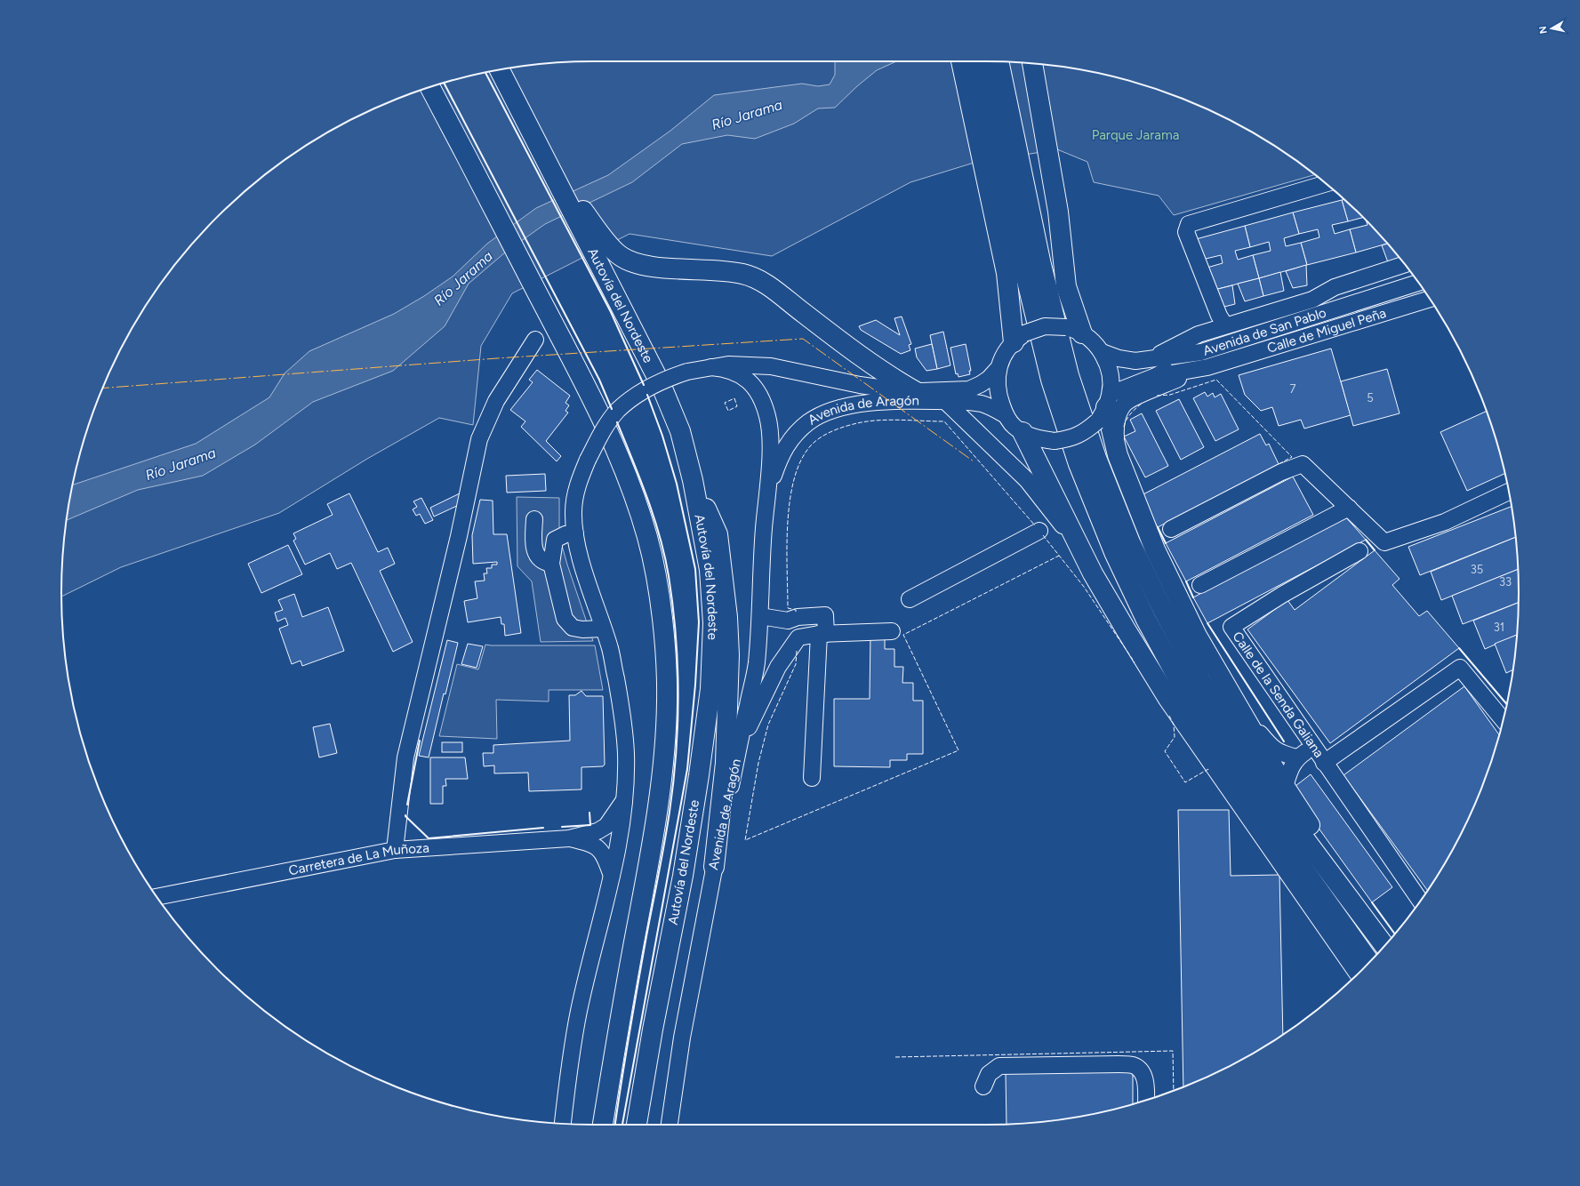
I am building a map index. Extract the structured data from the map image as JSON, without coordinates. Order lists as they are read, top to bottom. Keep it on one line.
{"streets":{"highway":["Autovía del Nordeste"],"street":["Calle de Miguel Peña","Avenida de San Pablo","Avenida de Aragón","Calle de la Senda Galiana","Carretera de La Muñoza"]},"crossings":[["Avenida de San Pablo","Avenida de Aragón"]],"water":["Río Jarama"],"parks":["Parque Jarama"],"house_numbers":["7","5","35","33","31"],"north":"left"}
